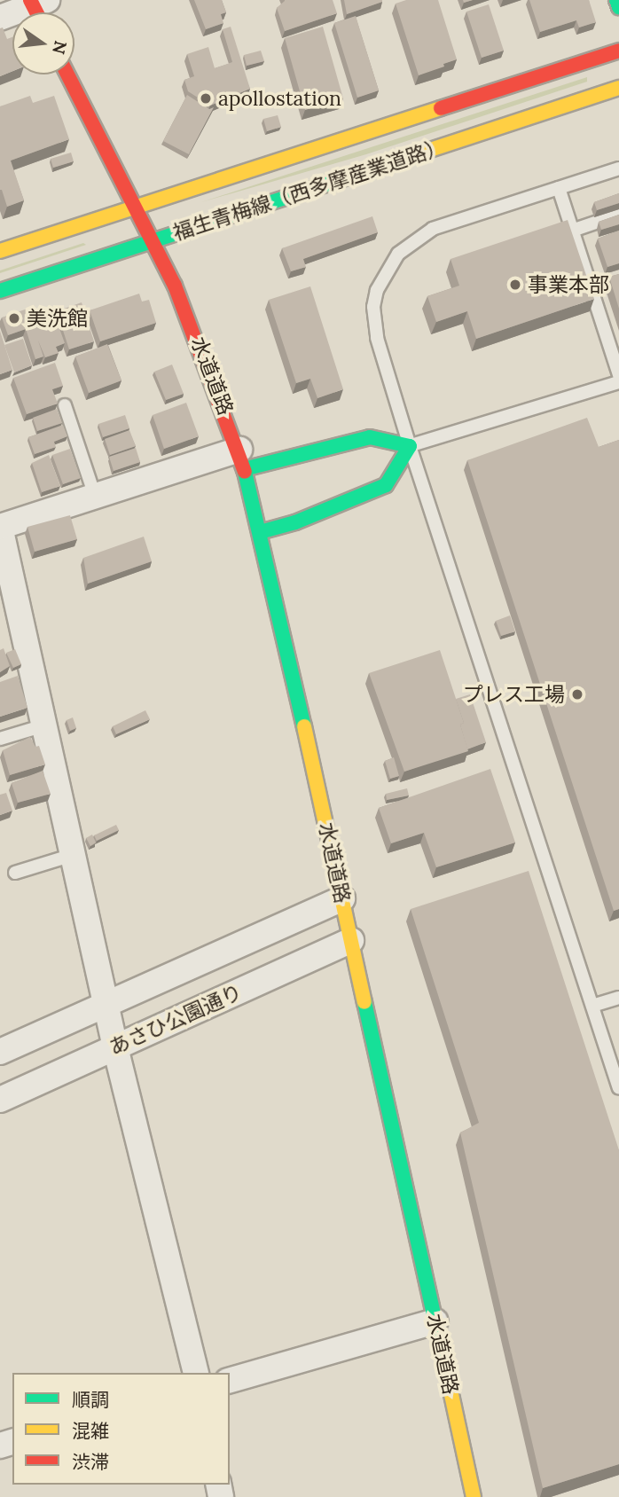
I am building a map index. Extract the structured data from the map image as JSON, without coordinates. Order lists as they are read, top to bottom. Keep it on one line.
{"streets":{"street":["福生青梅線（西多摩産業道路）","水道道路","あさひ公園通り"]},"crossings":[["福生青梅線（西多摩産業道路）","水道道路"],["水道道路","あさひ公園通り"]],"places":["apollostation","事業本部","美洗館","プレス工場"],"legend":["順調","混雑","渋滞"],"north":"right"}
